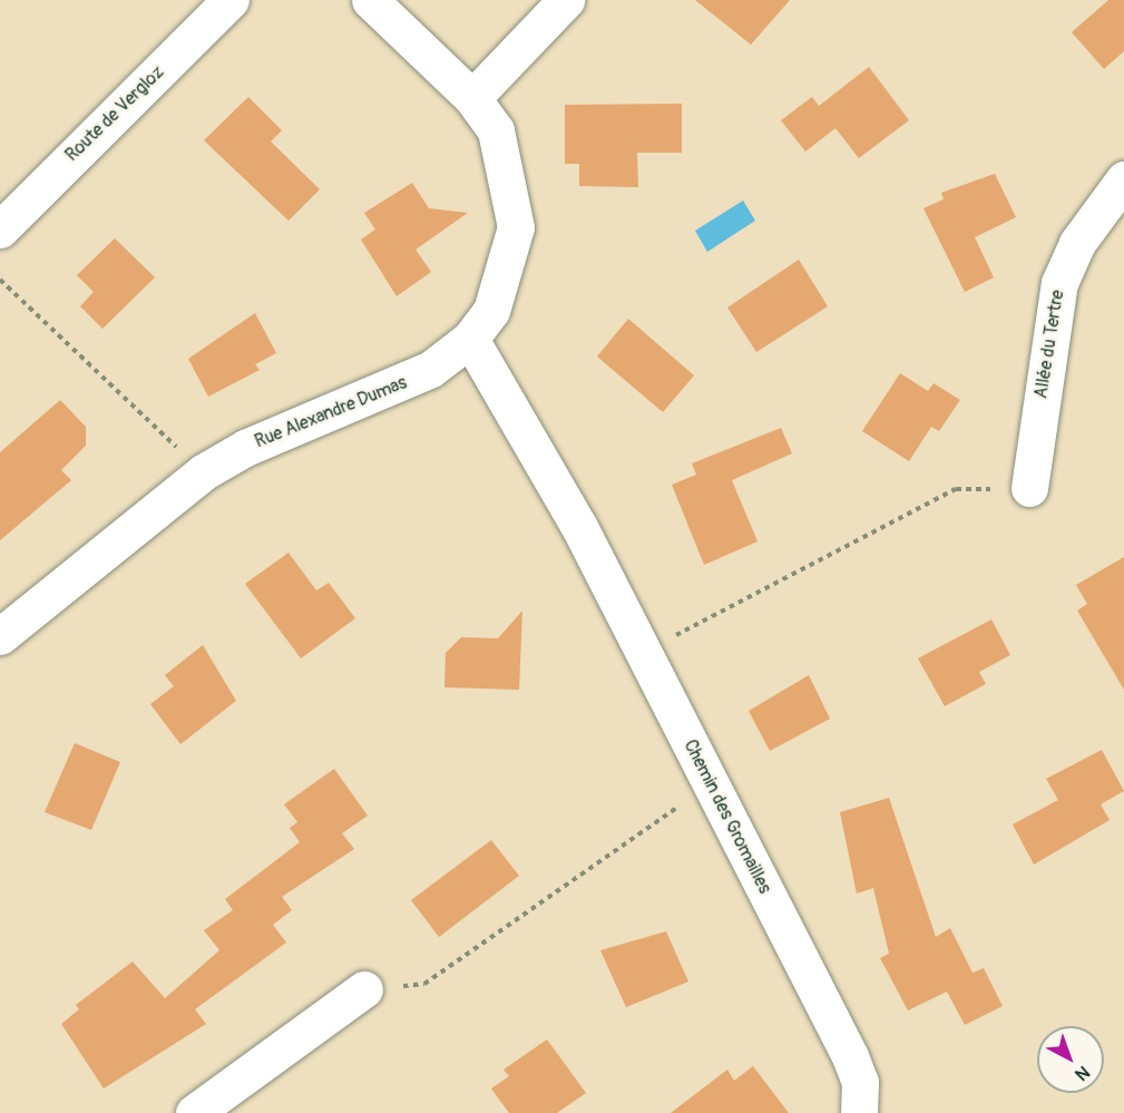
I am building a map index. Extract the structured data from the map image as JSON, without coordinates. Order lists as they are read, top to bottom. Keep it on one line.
{"streets":{"street":["Route de Vergloz","Allée du Tertre","Rue Alexandre Dumas","Chemin des Gromailles"]},"crossings":[["Rue Alexandre Dumas","Chemin des Gromailles"]],"north":"bottom right"}
